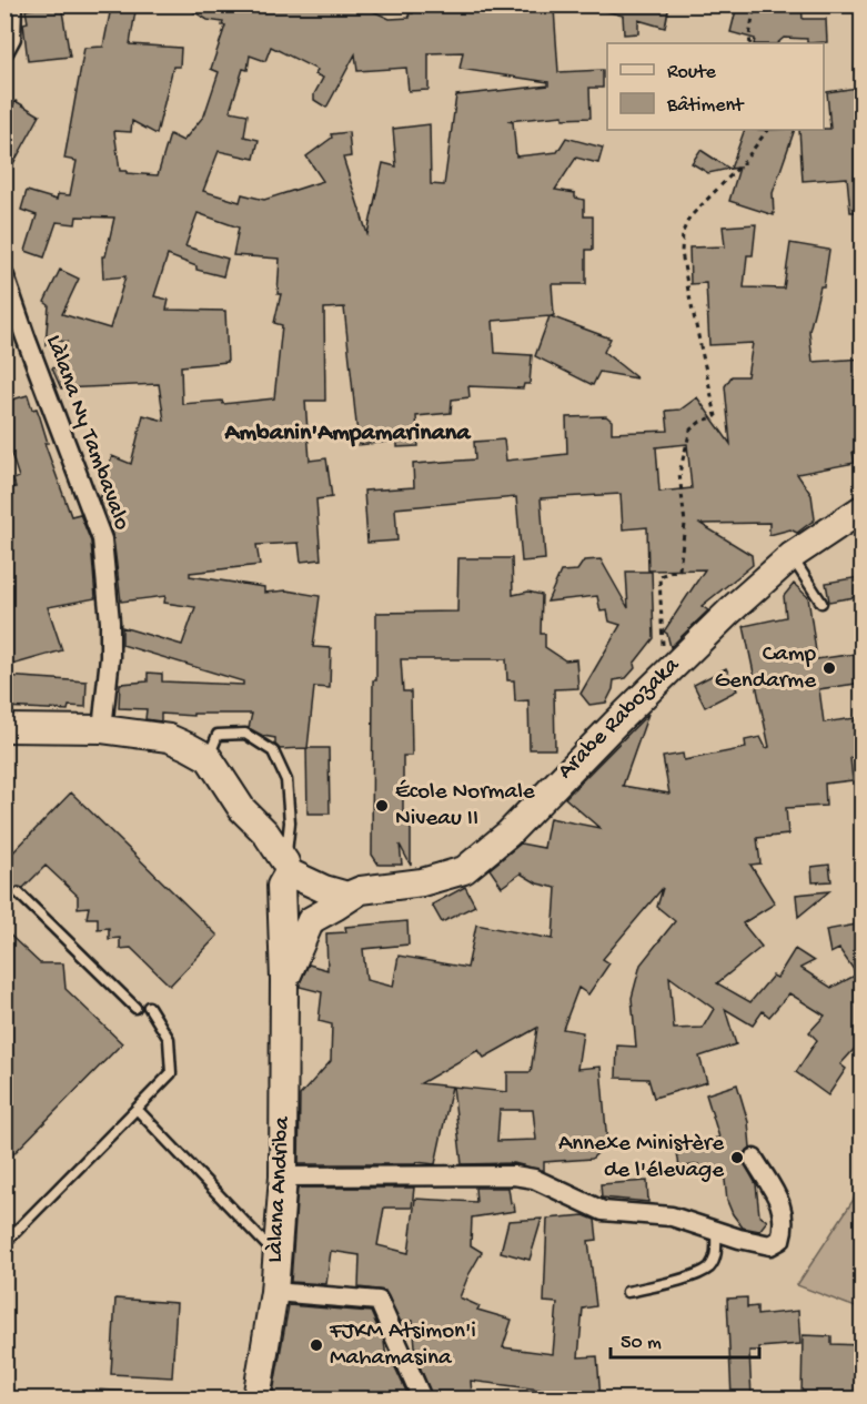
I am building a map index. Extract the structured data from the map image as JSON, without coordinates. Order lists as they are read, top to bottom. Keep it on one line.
{"streets":{"street":["Làlana Ny Tambavalo","Arabe Rabozaka","Làlana Andriba"]},"crossings":[["Arabe Rabozaka","Làlana Andriba"]],"districts":["Ambanin'Ampamarinana"],"places":["Camp Gendarme","École Normale Niveau II","Annexe Ministère de l'élevage","FJKM Atsimon'i Mahamasina"],"legend":["Route","Bâtiment"],"scale_bar":"50 m"}
